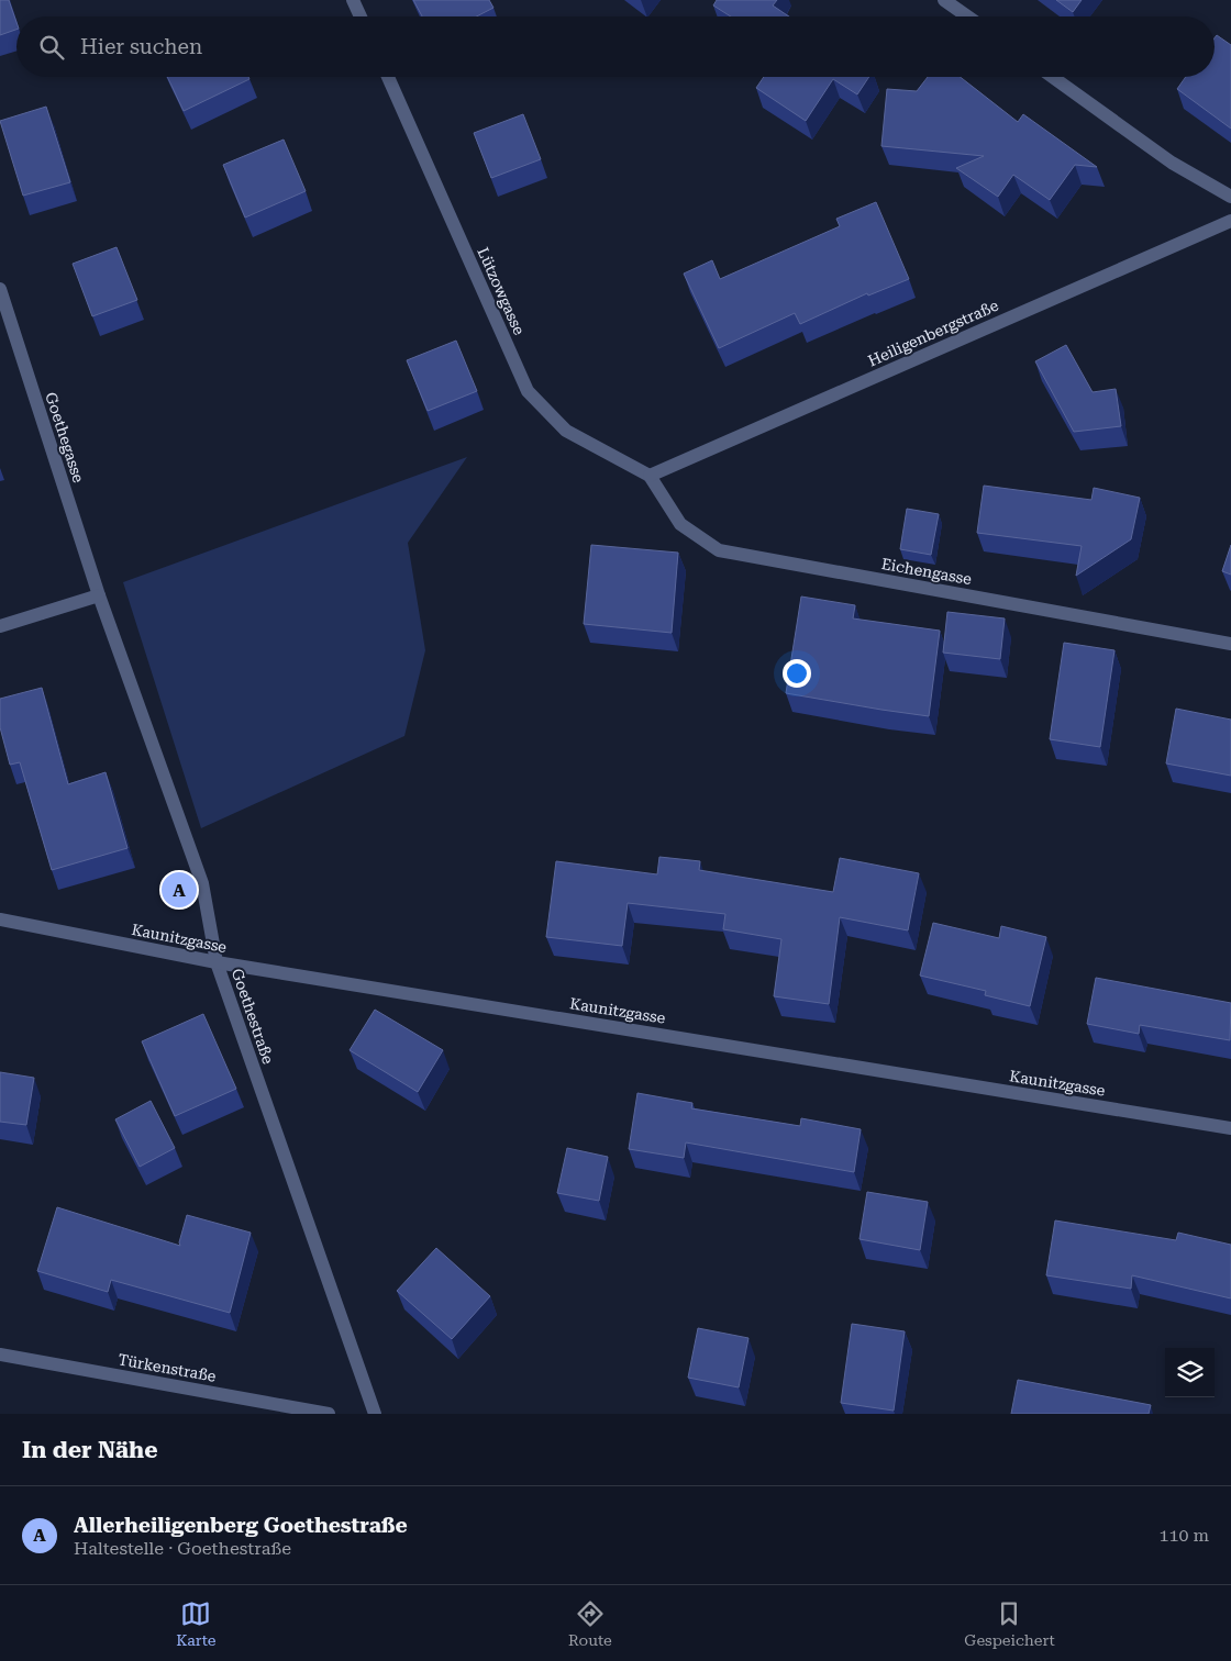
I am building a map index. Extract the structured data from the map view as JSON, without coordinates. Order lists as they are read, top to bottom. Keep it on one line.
{"streets":{"street":["Lützowgasse","Heiligenbergstraße","Goethegasse","Eichengasse","Kaunitzgasse","Goethestraße","Türkenstraße"]},"crossings":[["Lützowgasse","Heiligenbergstraße"],["Lützowgasse","Eichengasse"],["Heiligenbergstraße","Eichengasse"],["Goethegasse","Goethestraße"],["Kaunitzgasse","Goethestraße"]],"page":{"search":"Hier suchen","pins":"A","heading":"In der Nähe","list":[{"mark":"A","name":"Allerheiligenberg Goethestraße","note":"Haltestelle · Goethestraße","value":"110 m"}],"nav":["Karte","Route","Gespeichert"]}}
